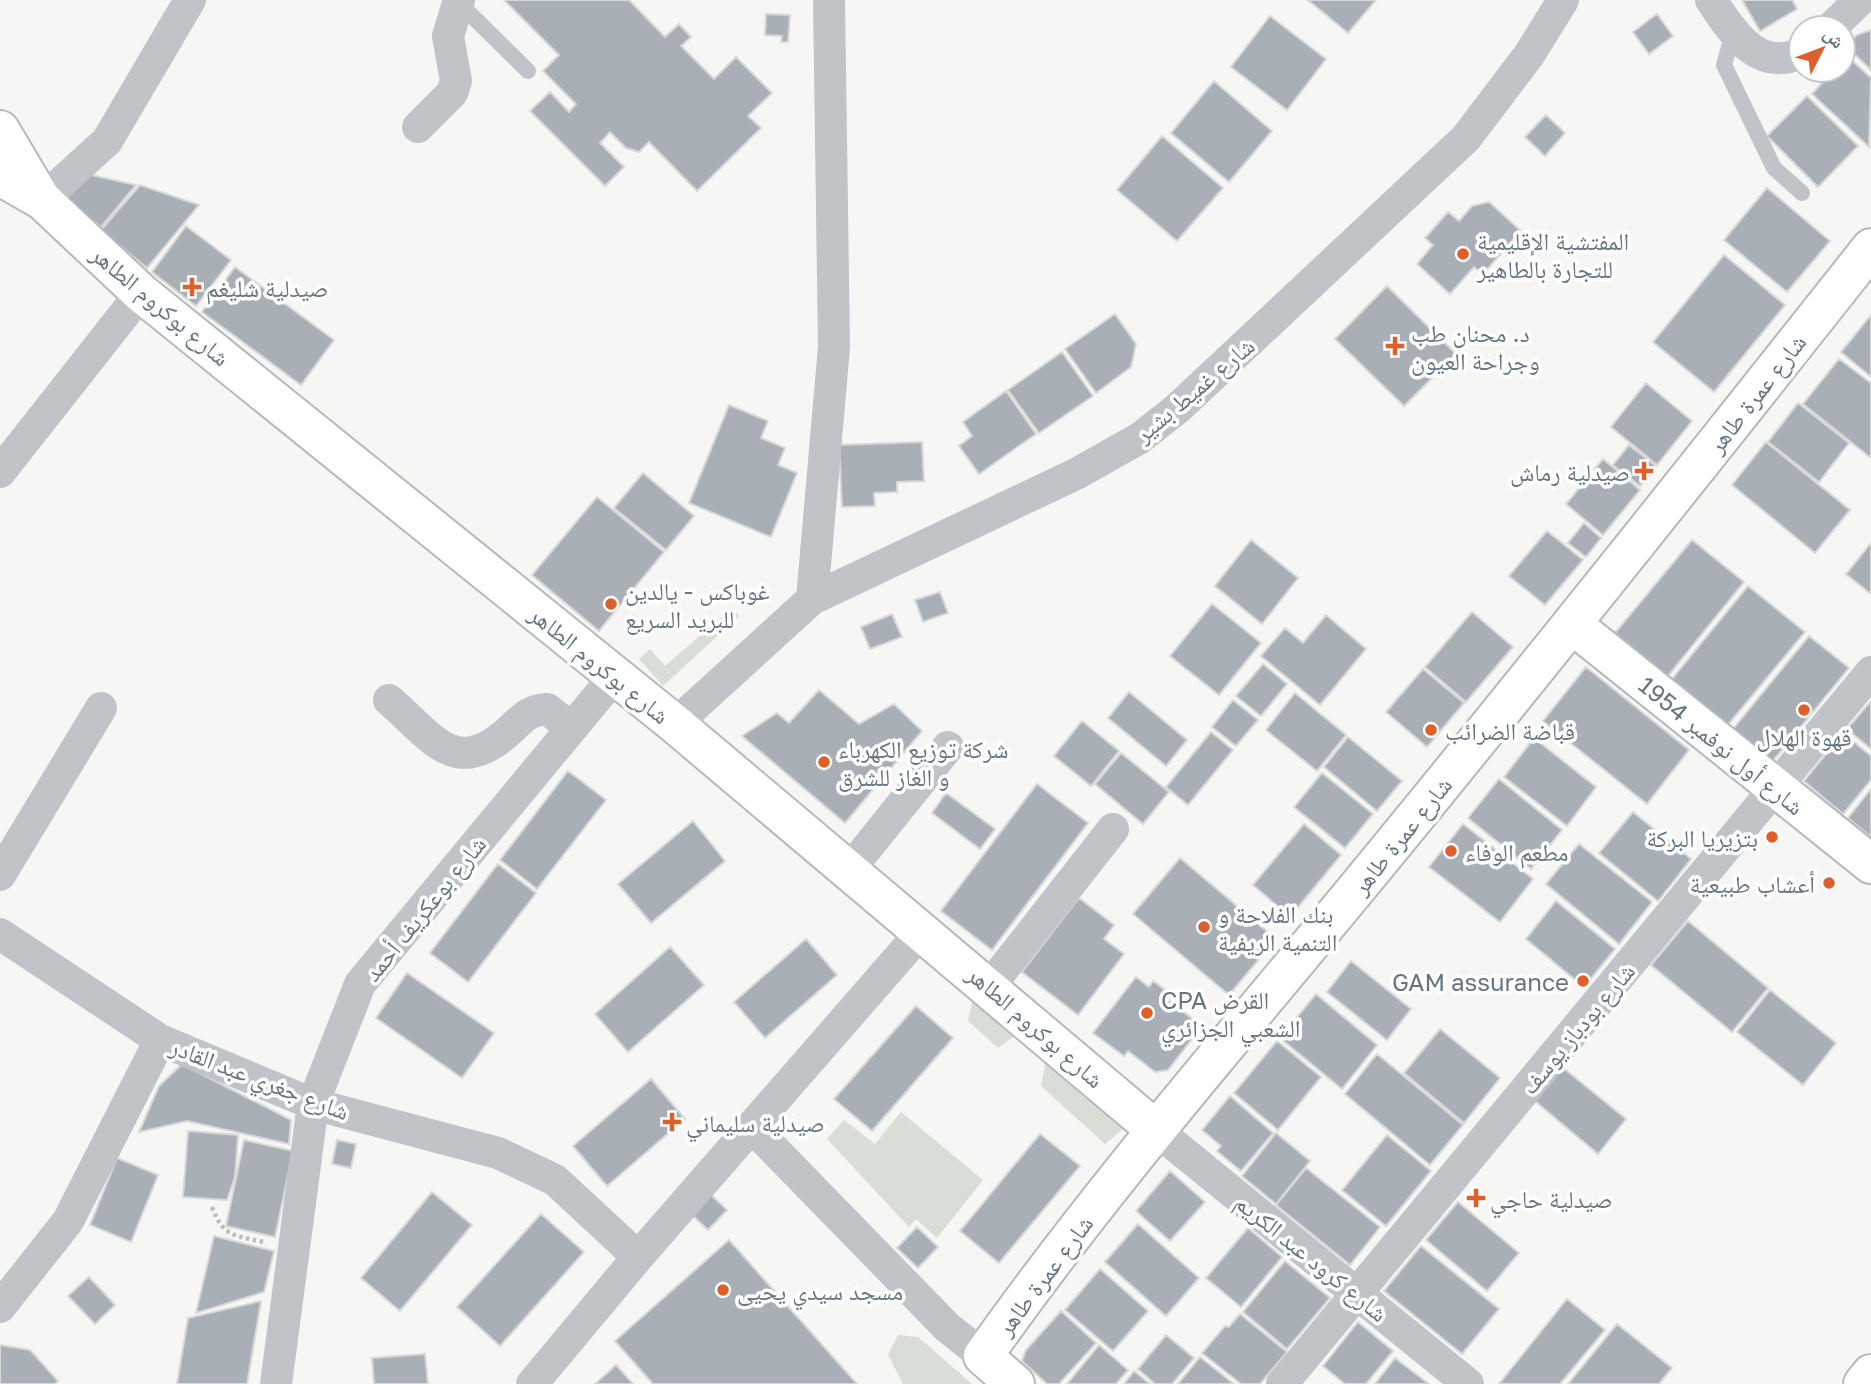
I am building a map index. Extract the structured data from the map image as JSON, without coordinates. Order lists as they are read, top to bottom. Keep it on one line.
{"streets":{"main road":["شارع بوكروم الطاهر","شارع عمرة طاهر","شارع أول نوفمبر 1954"],"street":["شارع غميط بشير","شارع بوعكريف أحمد","شارع بودباز يوسف","شارع جغري عبد القادر","شارع كرود عبد الكريم"]},"crossings":[["شارع بوكروم الطاهر","شارع غميط بشير"],["شارع بوكروم الطاهر","شارع عمرة طاهر"],["شارع بوكروم الطاهر","شارع بوعكريف أحمد"],["شارع بوكروم الطاهر","شارع كرود عبد الكريم"],["شارع عمرة طاهر","شارع أول نوفمبر 1954"],["شارع عمرة طاهر","شارع كرود عبد الكريم"],["شارع أول نوفمبر 1954","شارع بودباز يوسف"],["شارع بوعكريف أحمد","شارع جغري عبد القادر"],["شارع بودباز يوسف","شارع كرود عبد الكريم"]],"places":{"other":["المفتشية الإقليمية للتجارة بالطاهير","غوباكس - يالدين للبريد السريع","قهوة الهلال","قباضة الضرائب","شركة توزيع الكهرباء و الغاز للشرق","بتزيريا البركة","مطعم الوفاء","أعشاب طبيعية","بنك الفلاحة و التنمية الريفية","GAM assurance","CPA القرض الشعبي الجزائري","مسجد سيدي يحيى"],"health":["صيدلية شليغم","د. محنان طب وجراحة العيون","صيدلية رماش","صيدلية سليماني","صيدلية حاجي"]},"north":"top right"}
